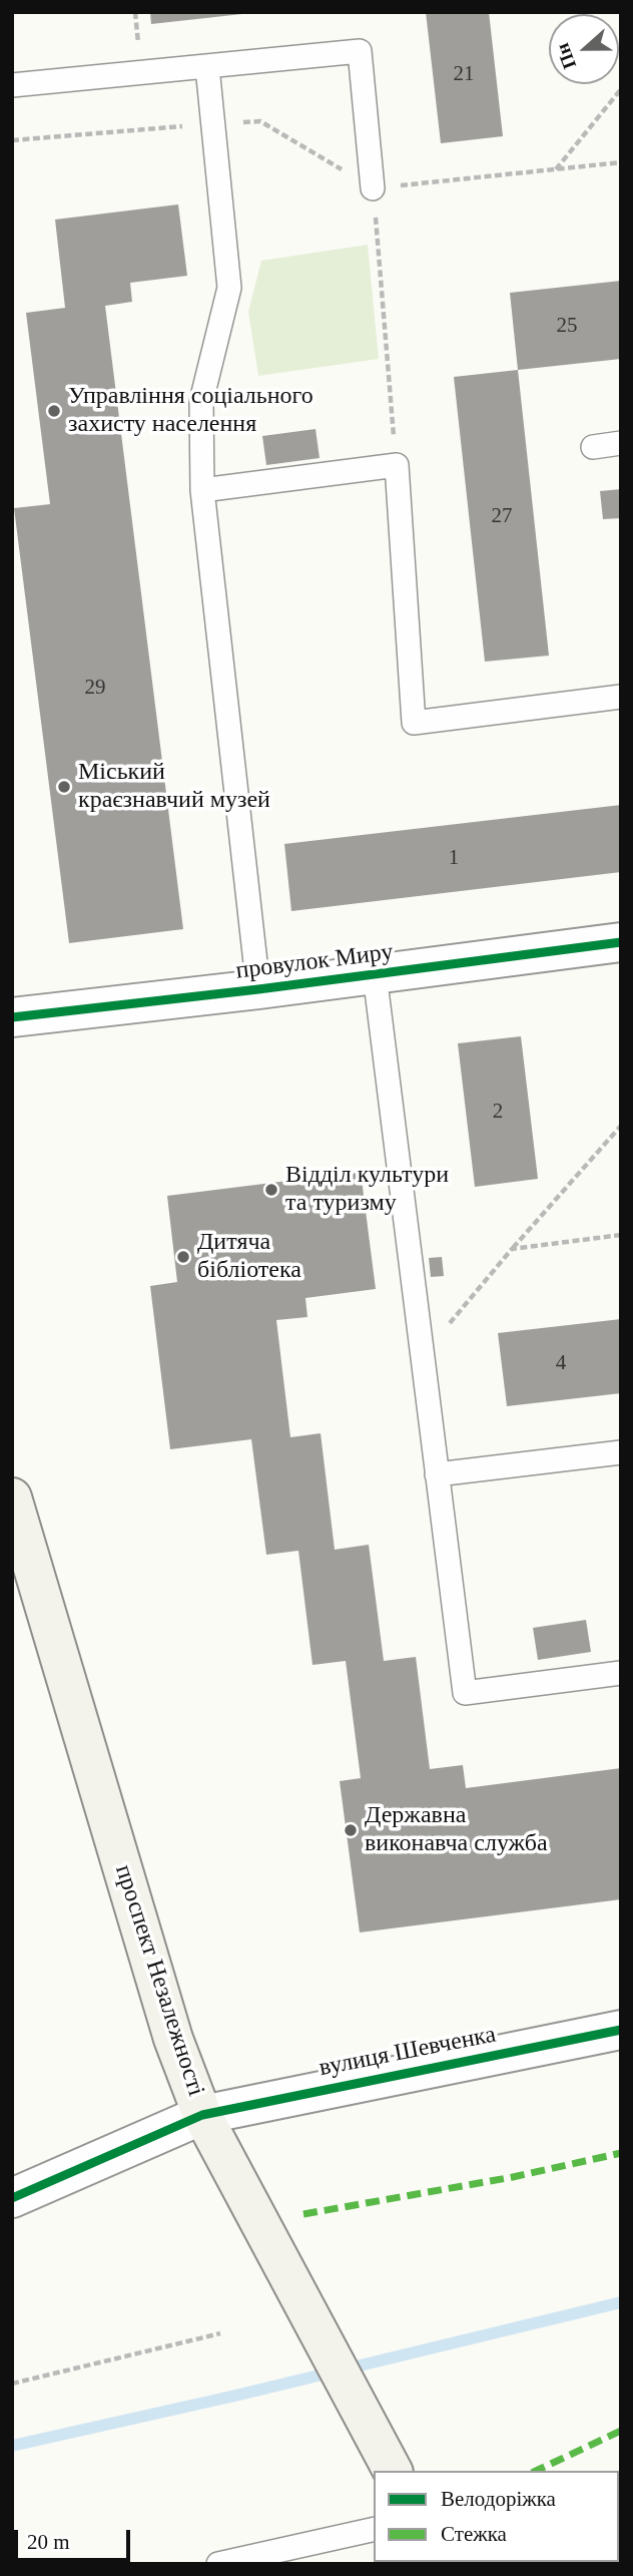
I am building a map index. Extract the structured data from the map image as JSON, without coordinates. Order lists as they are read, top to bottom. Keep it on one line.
{"streets":{"main road":["проспект Незалежності"],"street":["провулок Миру","вулиця Шевченка"]},"crossings":[["проспект Незалежності","вулиця Шевченка"]],"places":["Управління соціального захисту населення","Міський краєзнавчий музей","Відділ культури та туризму","Дитяча бібліотека","Державна виконавча служба"],"house_numbers":["21","25","27","29","1","2","4"],"legend":["Велодоріжка","Стежка"],"scale_bar":"20 m","north":"left"}
